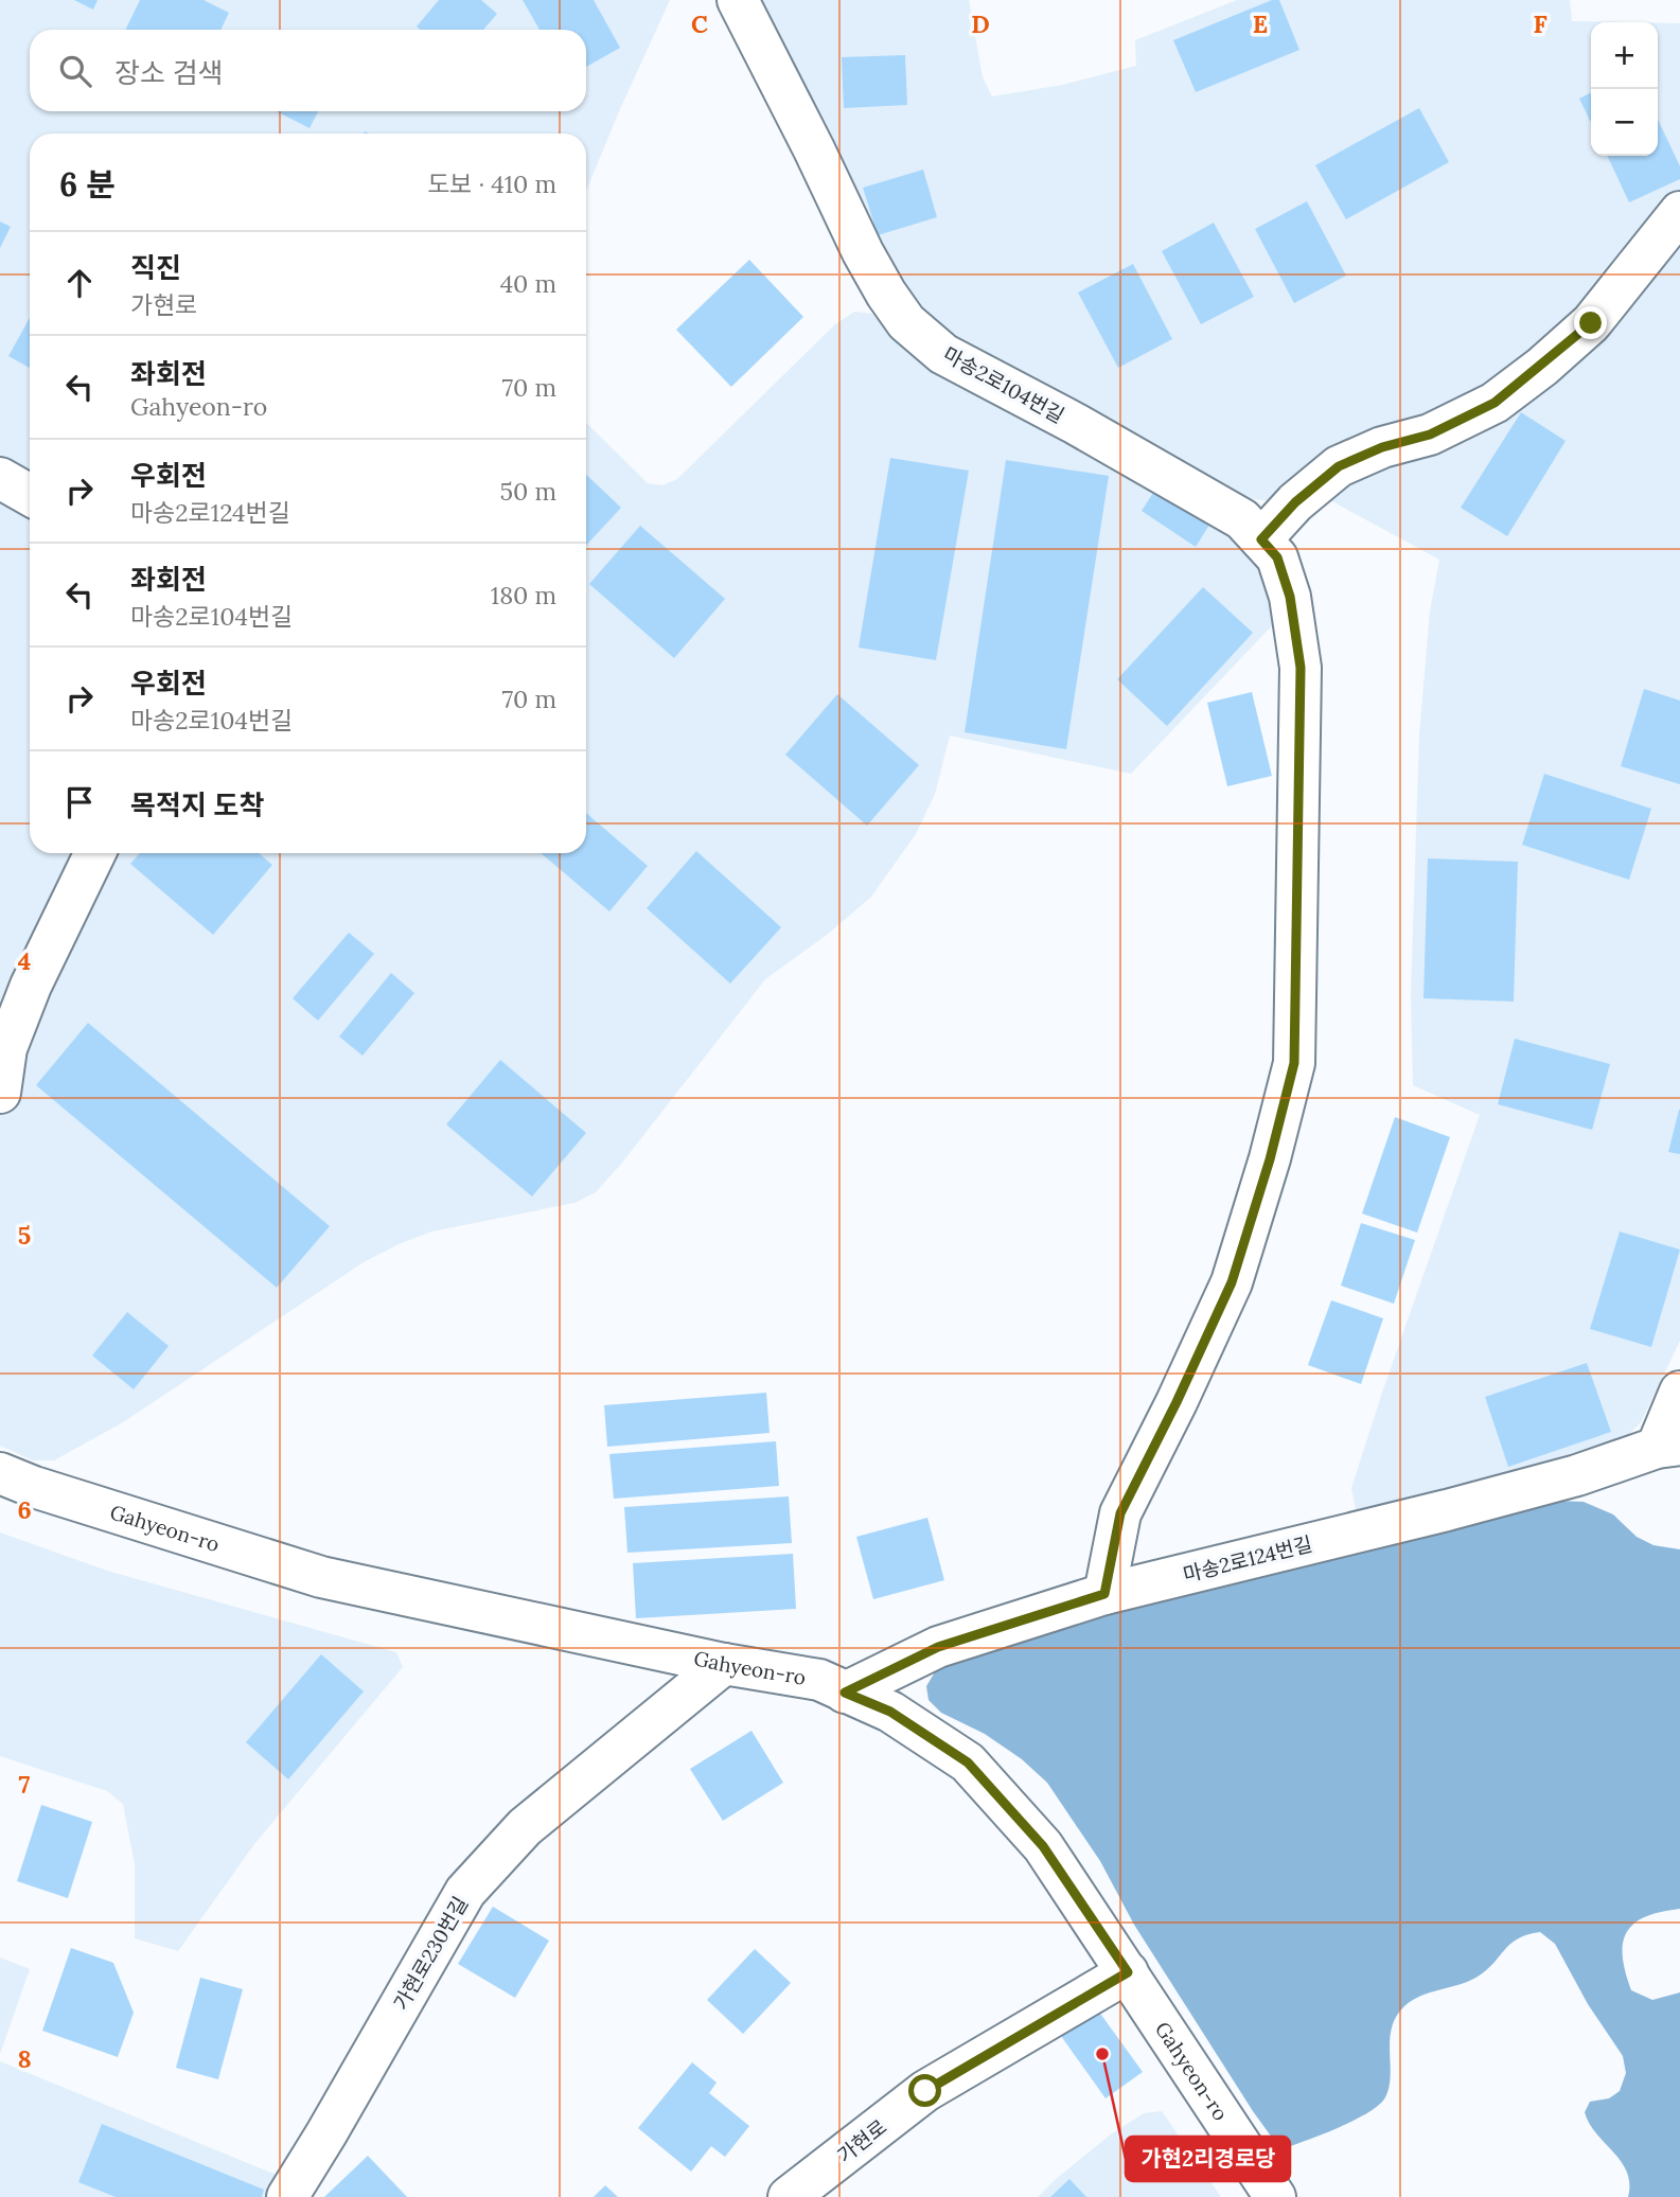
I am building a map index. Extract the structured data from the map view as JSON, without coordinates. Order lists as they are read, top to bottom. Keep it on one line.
{"streets":{"street":["마송2로104번길","Gahyeon-ro","마송2로124번길","가현로230번길","가현로"]},"crossings":[["마송2로104번길","마송2로124번길"],["Gahyeon-ro","마송2로124번길"],["Gahyeon-ro","가현로230번길"],["Gahyeon-ro","가현로"]],"places":["가현2리경로당"],"page":{"map_buttons":["+","−"],"search":"장소 검색","heading":["6 분","도보 · 410 m"],"list":[["직진","가현로","40 m"],["좌회전","Gahyeon-ro","70 m"],["우회전","마송2로124번길","50 m"],["좌회전","마송2로104번길","180 m"],["우회전","마송2로104번길","70 m"],"목적지 도착"]},"grid":{"columns":["C","D","E","F"],"rows":["4","5","6","7","8"]}}
